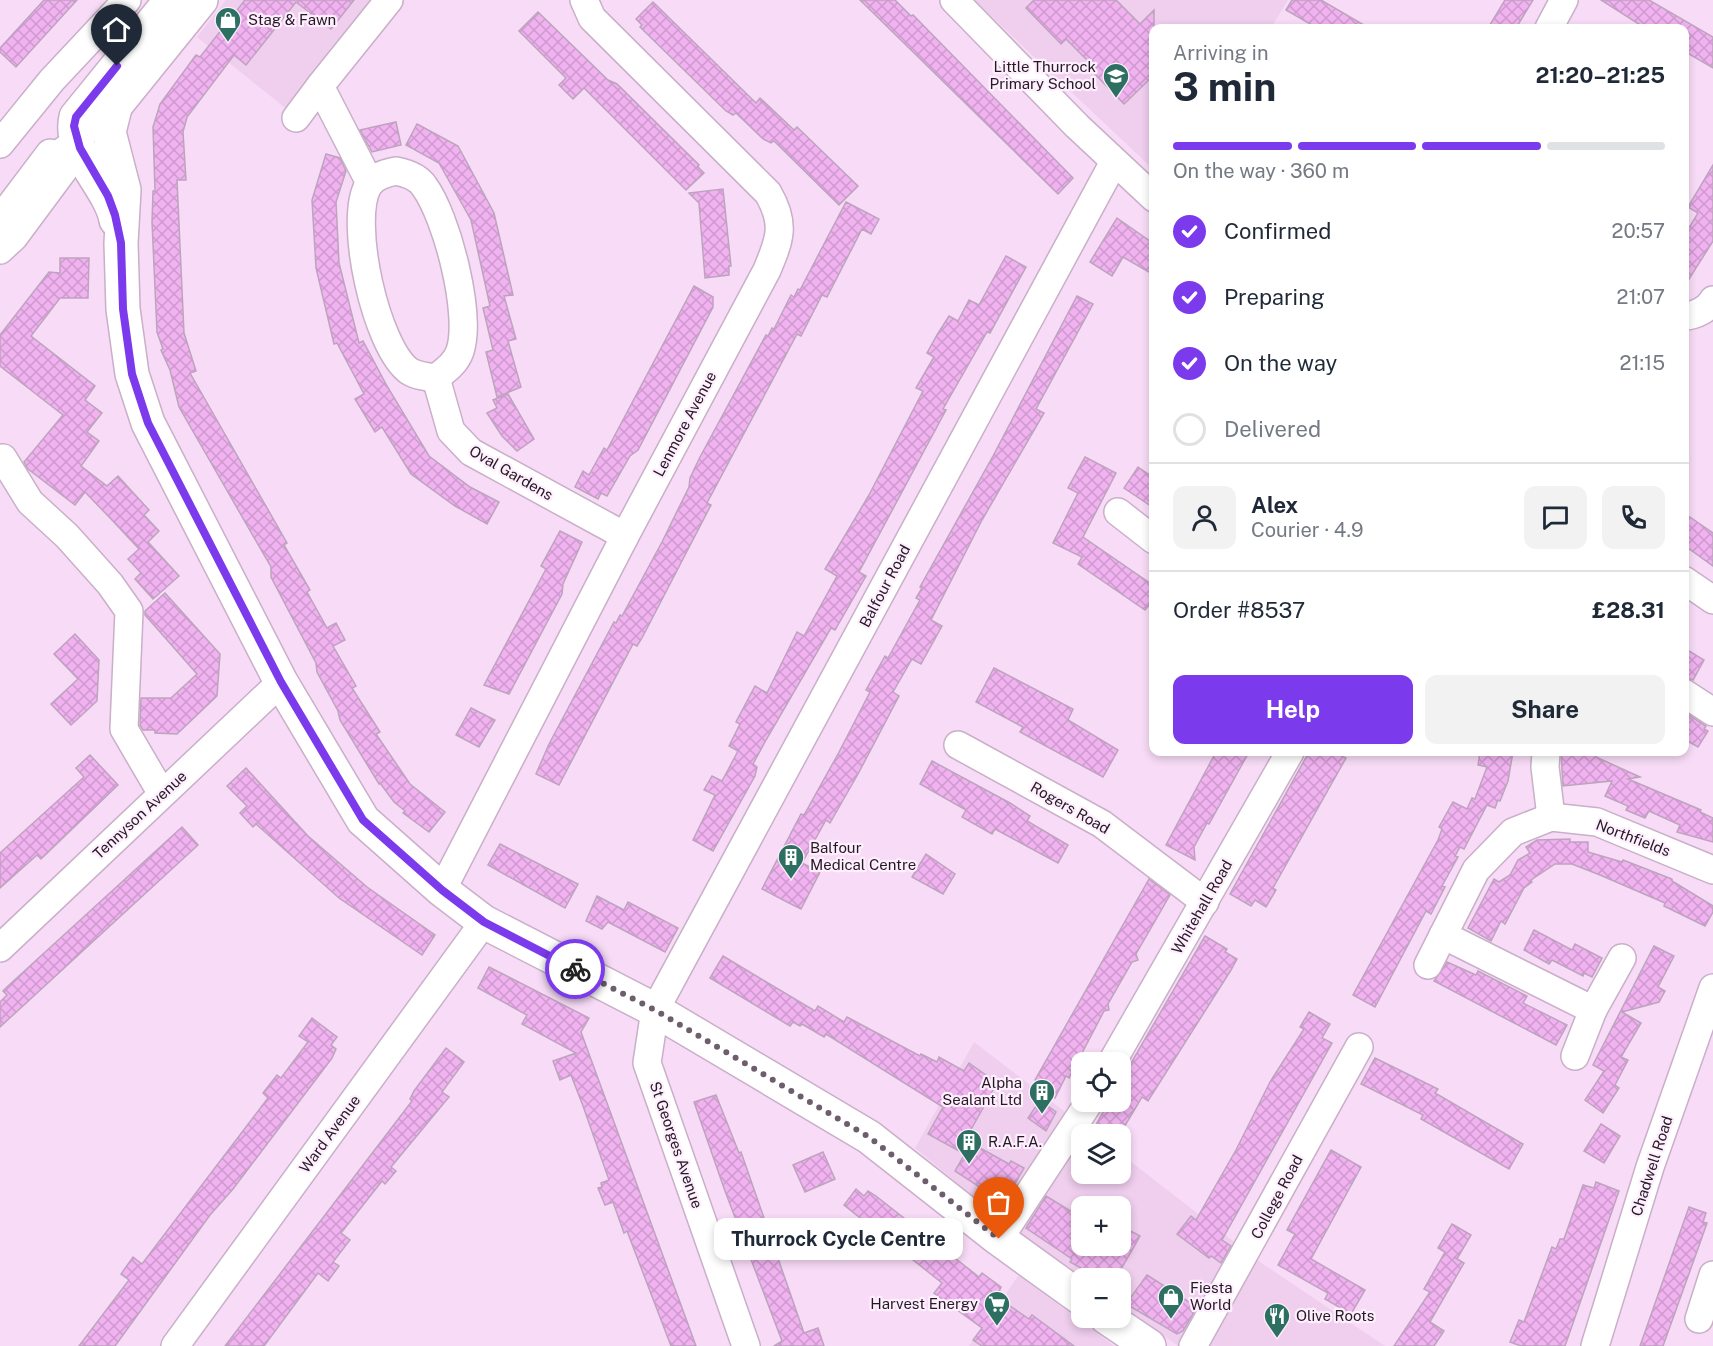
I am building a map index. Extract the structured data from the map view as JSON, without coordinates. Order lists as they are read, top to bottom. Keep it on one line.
{"streets":{"street":["Lenmore Avenue","Oval Gardens","Balfour Road","Rogers Road","Tennyson Avenue","Northfields","Whitehall Road","Ward Avenue","St Georges Avenue","Chadwell Road","College Road"]},"crossings":[["Lenmore Avenue","Oval Gardens"],["Balfour Road","St Georges Avenue"],["Rogers Road","Whitehall Road"]],"places":{"shop":["Stag & Fawn","Fiesta World"],"school or university":["Little Thurrock Primary School"],"building":["Balfour Medical Centre","Alpha Sealant Ltd","R.A.F.A."],"other":["Thurrock Cycle Centre"],"supermarket":["Harvest Energy"],"restaurant":["Olive Roots"]},"page":{"heading":["3 min","Arriving in","21:20–21:25"],"panel":["Alex","Courier · 4.9","Order #8537","£28.31"],"bar":"On the way · 360 m","list":[["Confirmed","20:57"],["Preparing","21:07"],["On the way","21:15"],"Delivered"],"buttons":["Help","Share"],"map_buttons":["+","−"],"bubble":"Thurrock Cycle Centre"}}
